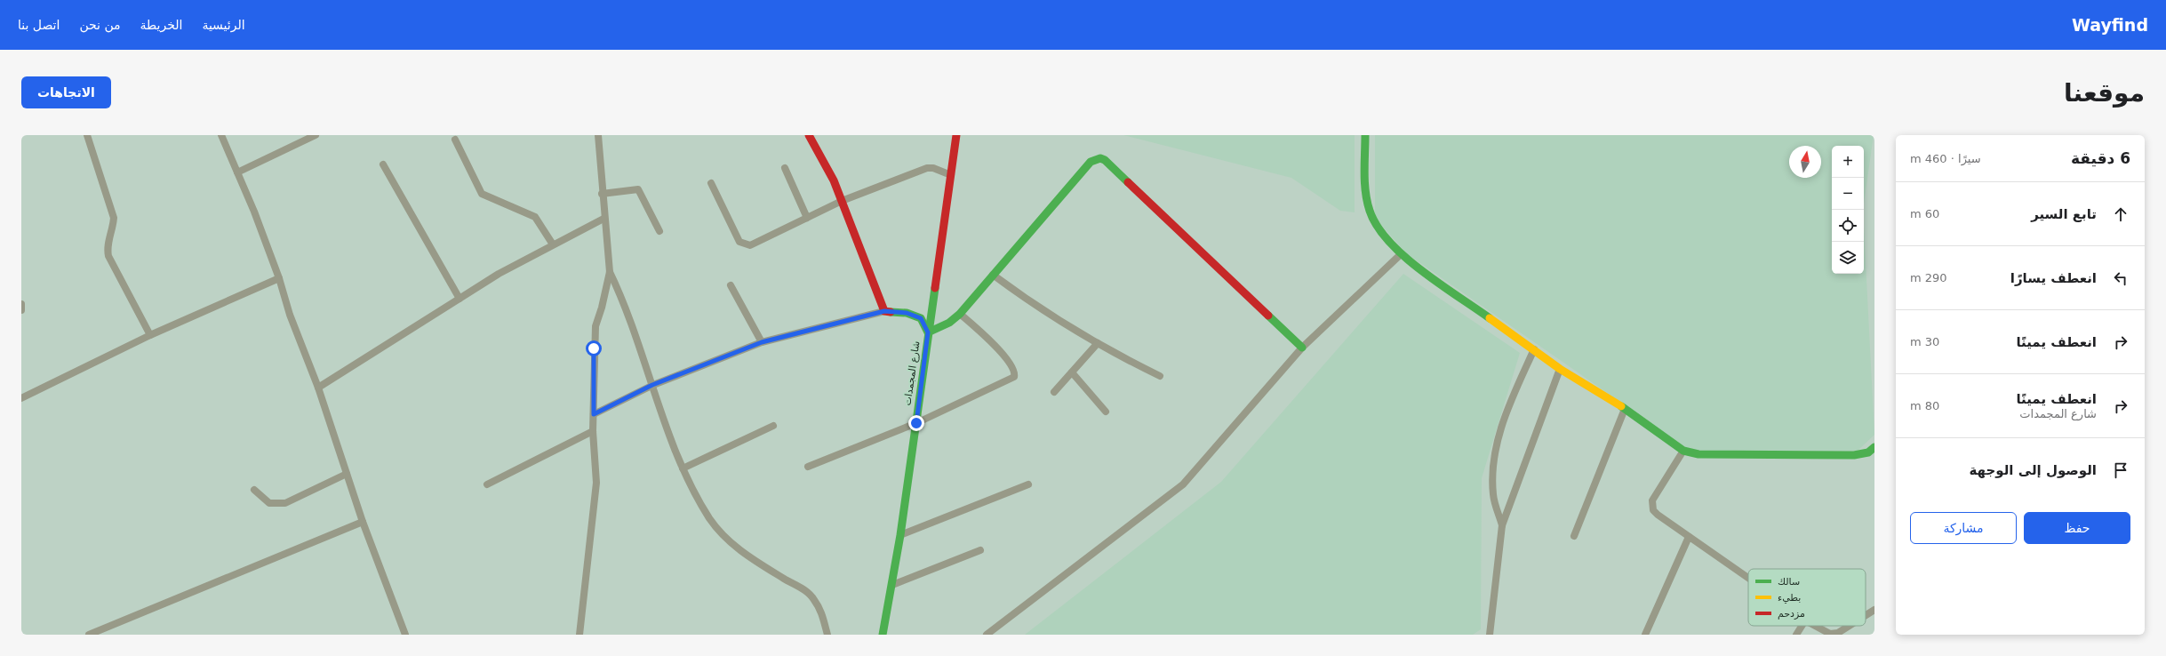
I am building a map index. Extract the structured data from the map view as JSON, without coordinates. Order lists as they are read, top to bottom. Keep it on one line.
{"streets":{"street":["شارع المجمدات"]},"legend":["سالك","بطيء","مزدحم"],"north":"top","page":{"header":"Wayfind","nav":["الرئيسية","الخريطة","من نحن","اتصل بنا"],"buttons":["الاتجاهات",["حفظ","مشاركة"]],"title":"موقعنا","heading":["6 دقيقة","سيرًا · 460 m"],"map_buttons":["+","−"],"list":[["تابع السير","60 m"],["انعطف يسارًا","290 m"],["انعطف يمينًا","30 m"],["انعطف يمينًا","شارع المجمدات","80 m"],"الوصول إلى الوجهة"]}}
